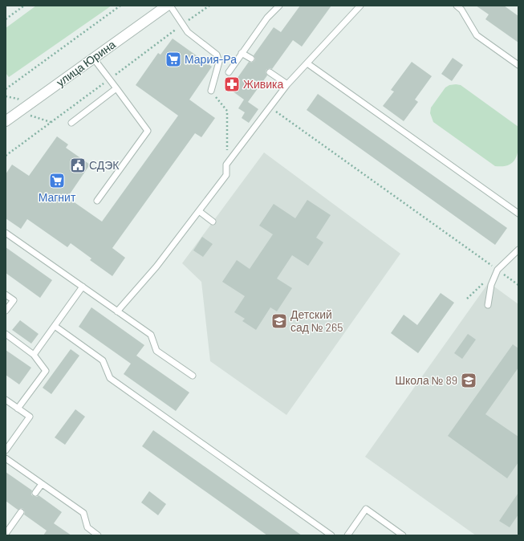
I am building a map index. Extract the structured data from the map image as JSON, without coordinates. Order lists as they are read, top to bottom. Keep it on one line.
{"streets":{"street":["улица Юрина"]},"places":{"supermarket":["Мария-Ра","Магнит"],"pharmacy":["Живика"],"public building":["СДЭК"],"school or university":["Детский сад № 265","Школа № 89"]}}
